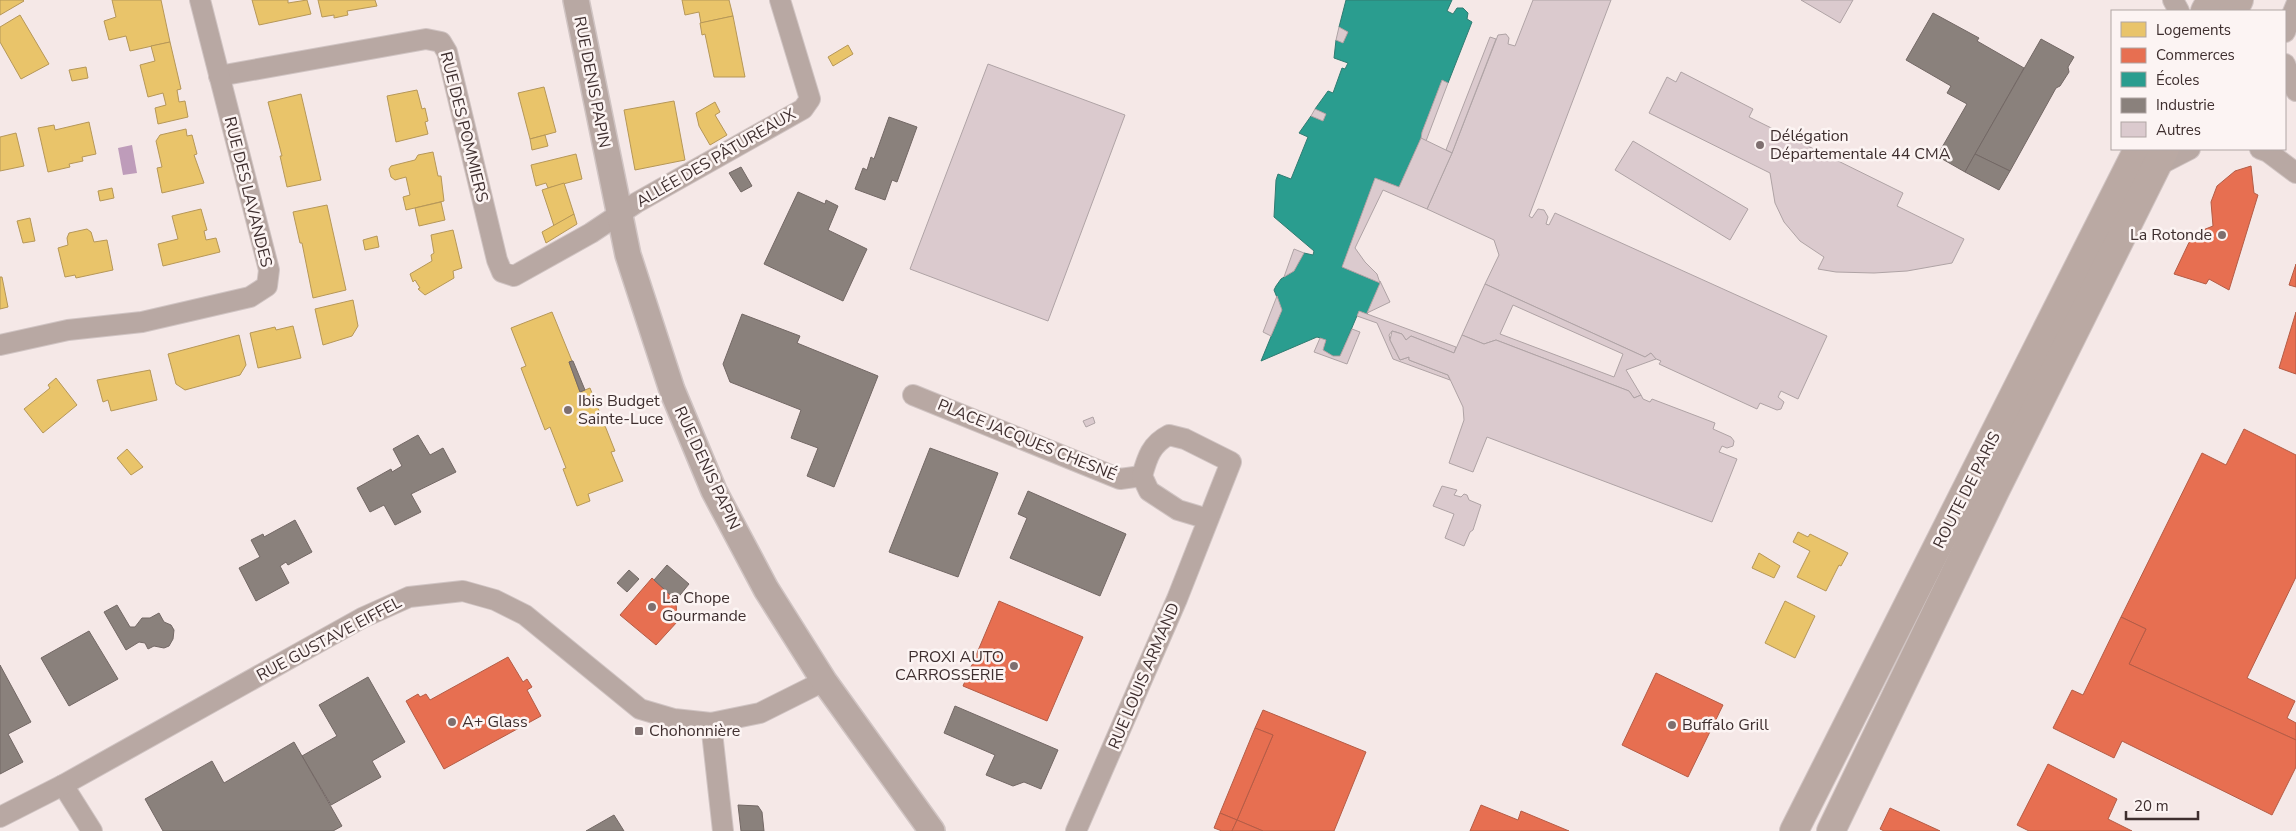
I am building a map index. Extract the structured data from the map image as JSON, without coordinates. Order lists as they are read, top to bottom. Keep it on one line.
{"streets":{"main road":["ROUTE DE PARIS"],"street":["RUE DENIS PAPIN","RUE DES POMMIERS","ALLÉE DES PÂTUREAUX","RUE DES LAVANDES","PLACE JACQUES CHESNÉ","RUE GUSTAVE EIFFEL","RUE LOUIS ARMAND"]},"crossings":[["RUE DENIS PAPIN","RUE DES POMMIERS"],["RUE DENIS PAPIN","ALLÉE DES PÂTUREAUX"],["RUE DENIS PAPIN","RUE GUSTAVE EIFFEL"],["RUE DES POMMIERS","ALLÉE DES PÂTUREAUX"],["RUE DES POMMIERS","RUE DES LAVANDES"],["PLACE JACQUES CHESNÉ","RUE LOUIS ARMAND"]],"places":{"other":["Délégation Départementale 44 CMA","La Rotonde","Ibis Budget Sainte-Luce","La Chope Gourmande","PROXI AUTO CARROSSERIE","A+ Glass","Buffalo Grill"],"transit":["Chohonnière"]},"legend":["Logements","Commerces","Écoles","Industrie","Autres"],"scale_bar":"20 m"}
